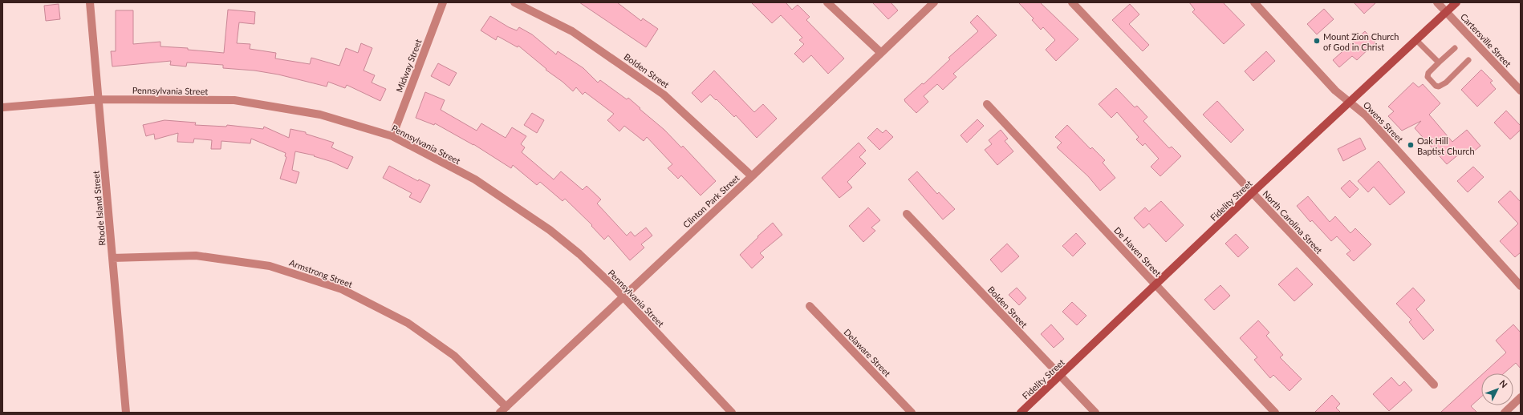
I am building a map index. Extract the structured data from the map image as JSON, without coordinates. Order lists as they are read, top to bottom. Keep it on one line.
{"streets":{"main road":["Fidelity Street"],"street":["Cartersville Street","Midway Street","Bolden Street","Pennsylvania Street","Owens Street","Clinton Park Street","Rhode Island Street","North Carolina Street","De Haven Street","Armstrong Street","Delaware Street"]},"crossings":[["Cartersville Street","Fidelity Street"],["Midway Street","Pennsylvania Street"],["Bolden Street","Fidelity Street"],["Bolden Street","Clinton Park Street"],["Pennsylvania Street","Clinton Park Street"],["Pennsylvania Street","Rhode Island Street"],["Owens Street","Fidelity Street"],["Fidelity Street","North Carolina Street"],["Fidelity Street","De Haven Street"],["Clinton Park Street","Armstrong Street"],["Rhode Island Street","Armstrong Street"]],"places":["Mount Zion Church of God in Christ","Oak Hill Baptist Church"],"north":"top right"}
